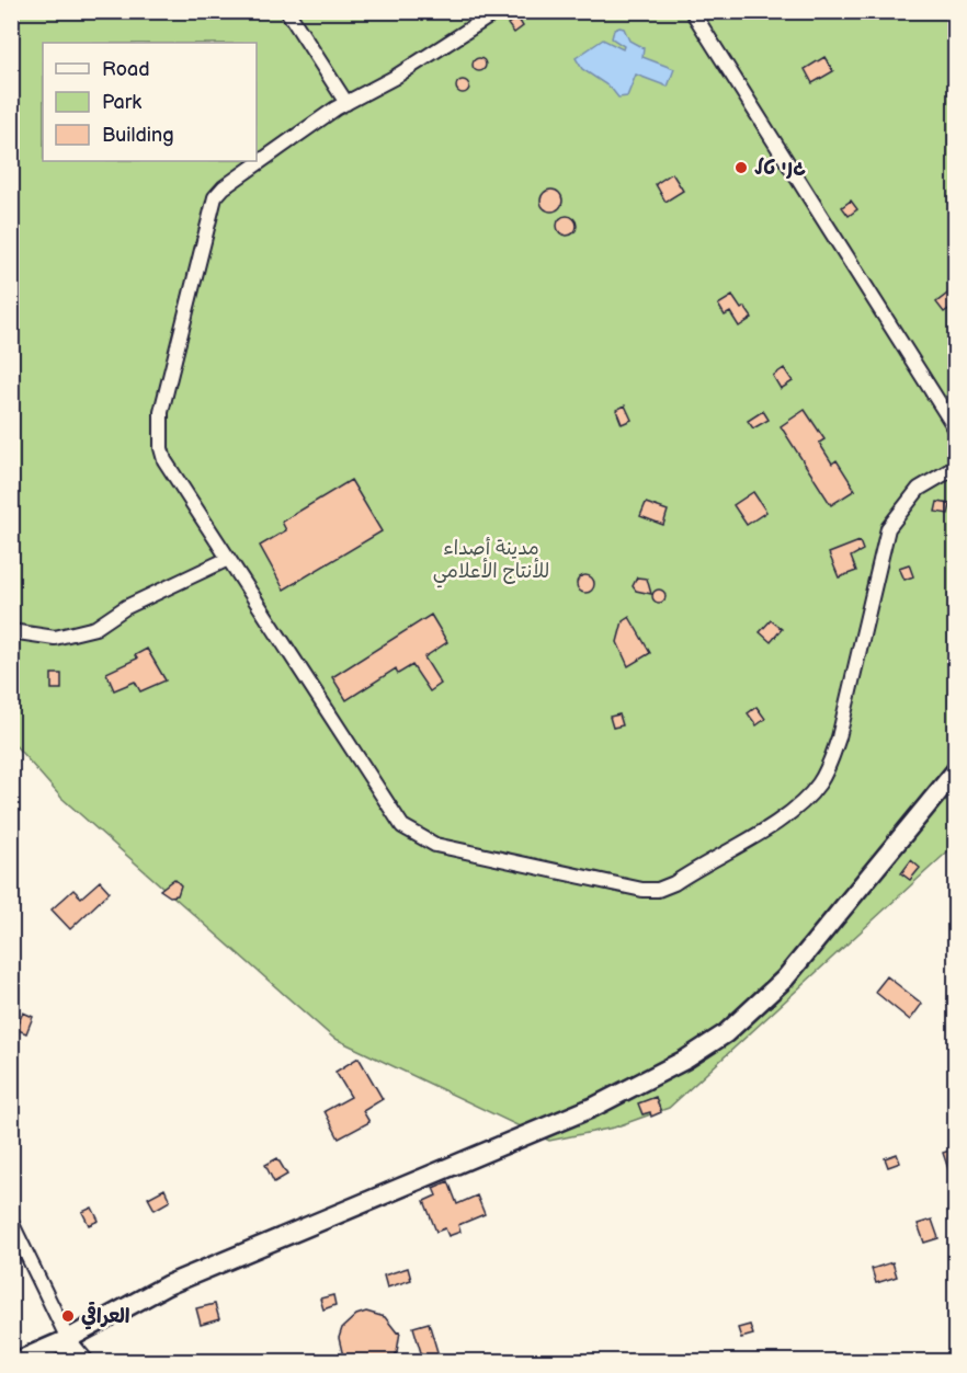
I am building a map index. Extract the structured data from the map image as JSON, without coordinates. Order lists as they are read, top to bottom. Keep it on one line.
{"parks":["مدينة أصداء للأنتاج الأعلامي"],"places":["גני טל","العراقي"],"legend":["Road","Park","Building"]}
